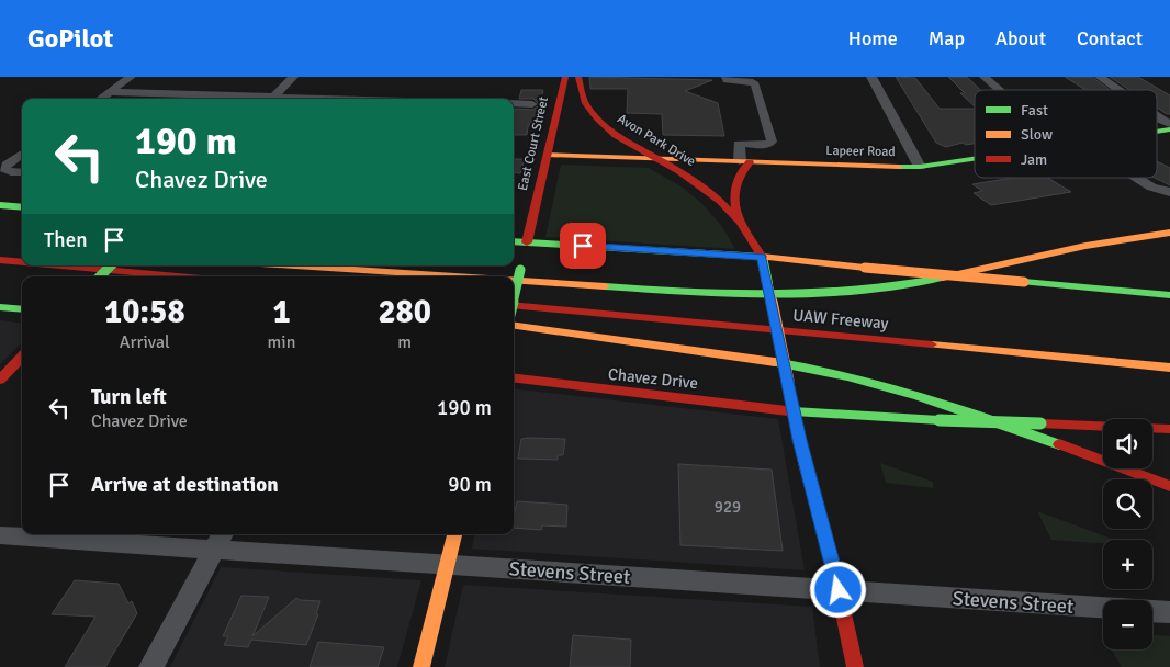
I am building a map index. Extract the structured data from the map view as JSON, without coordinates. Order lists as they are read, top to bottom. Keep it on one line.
{"streets":{"main road":["Avon Park Drive","East Court Street","Lapeer Road","UAW Freeway","Chavez Drive"],"street":["Stevens Street"]},"crossings":[["Avon Park Drive","Lapeer Road"],["East Court Street","Lapeer Road"]],"house_numbers":["929"],"legend":["Fast","Slow","Jam"],"page":{"header":"GoPilot","nav":["Home","Map","About","Contact"],"turn":["190 m","Chavez Drive"],"then":"Then","eta":["10:58","Arrival","1","min","280","m"],"list":[{"name":"Turn left","note":"Chavez Drive","value":"190 m"},{"name":"Arrive at destination","value":"90 m"}],"map_buttons":["+","−"]}}
